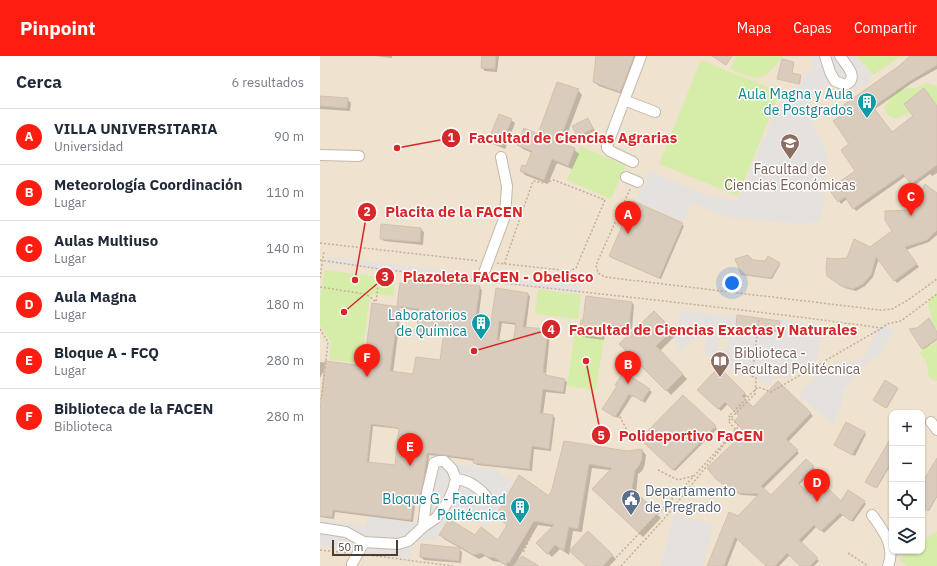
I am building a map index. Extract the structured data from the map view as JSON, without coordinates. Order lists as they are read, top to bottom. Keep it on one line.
{"places":{"building":["Aula Magna y Aula de Postgrados","Laboratorios de Química","Bloque G - Facultad Politécnica"],"other":["Facultad de Ciencias Agrarias","Placita de la FACEN","Plazoleta FACEN - Obelisco","Facultad de Ciencias Exactas y Naturales","Polideportivo FaCEN"],"school or university":["Facultad de Ciencias Económicas"],"library":["Biblioteca - Facultad Politécnica"],"public building":["Departamento de Pregrado"]},"scale_bar":"50 m","page":{"header":"Pinpoint","nav":["Mapa","Capas","Compartir"],"heading":["Cerca","6 resultados"],"list":[{"mark":"A","name":"VILLA UNIVERSITARIA","note":"Universidad","value":"90 m"},{"mark":"B","name":"Meteorología Coordinación","note":"Lugar","value":"110 m"},{"mark":"C","name":"Aulas Multiuso","note":"Lugar","value":"140 m"},{"mark":"D","name":"Aula Magna","note":"Lugar","value":"180 m"},{"mark":"E","name":"Bloque A - FCQ","note":"Lugar","value":"280 m"},{"mark":"F","name":"Biblioteca de la FACEN","note":"Biblioteca","value":"280 m"}],"pins":["C","A","F","B","E","D"],"map_buttons":["+","−"],"scale":"50 m"}}
